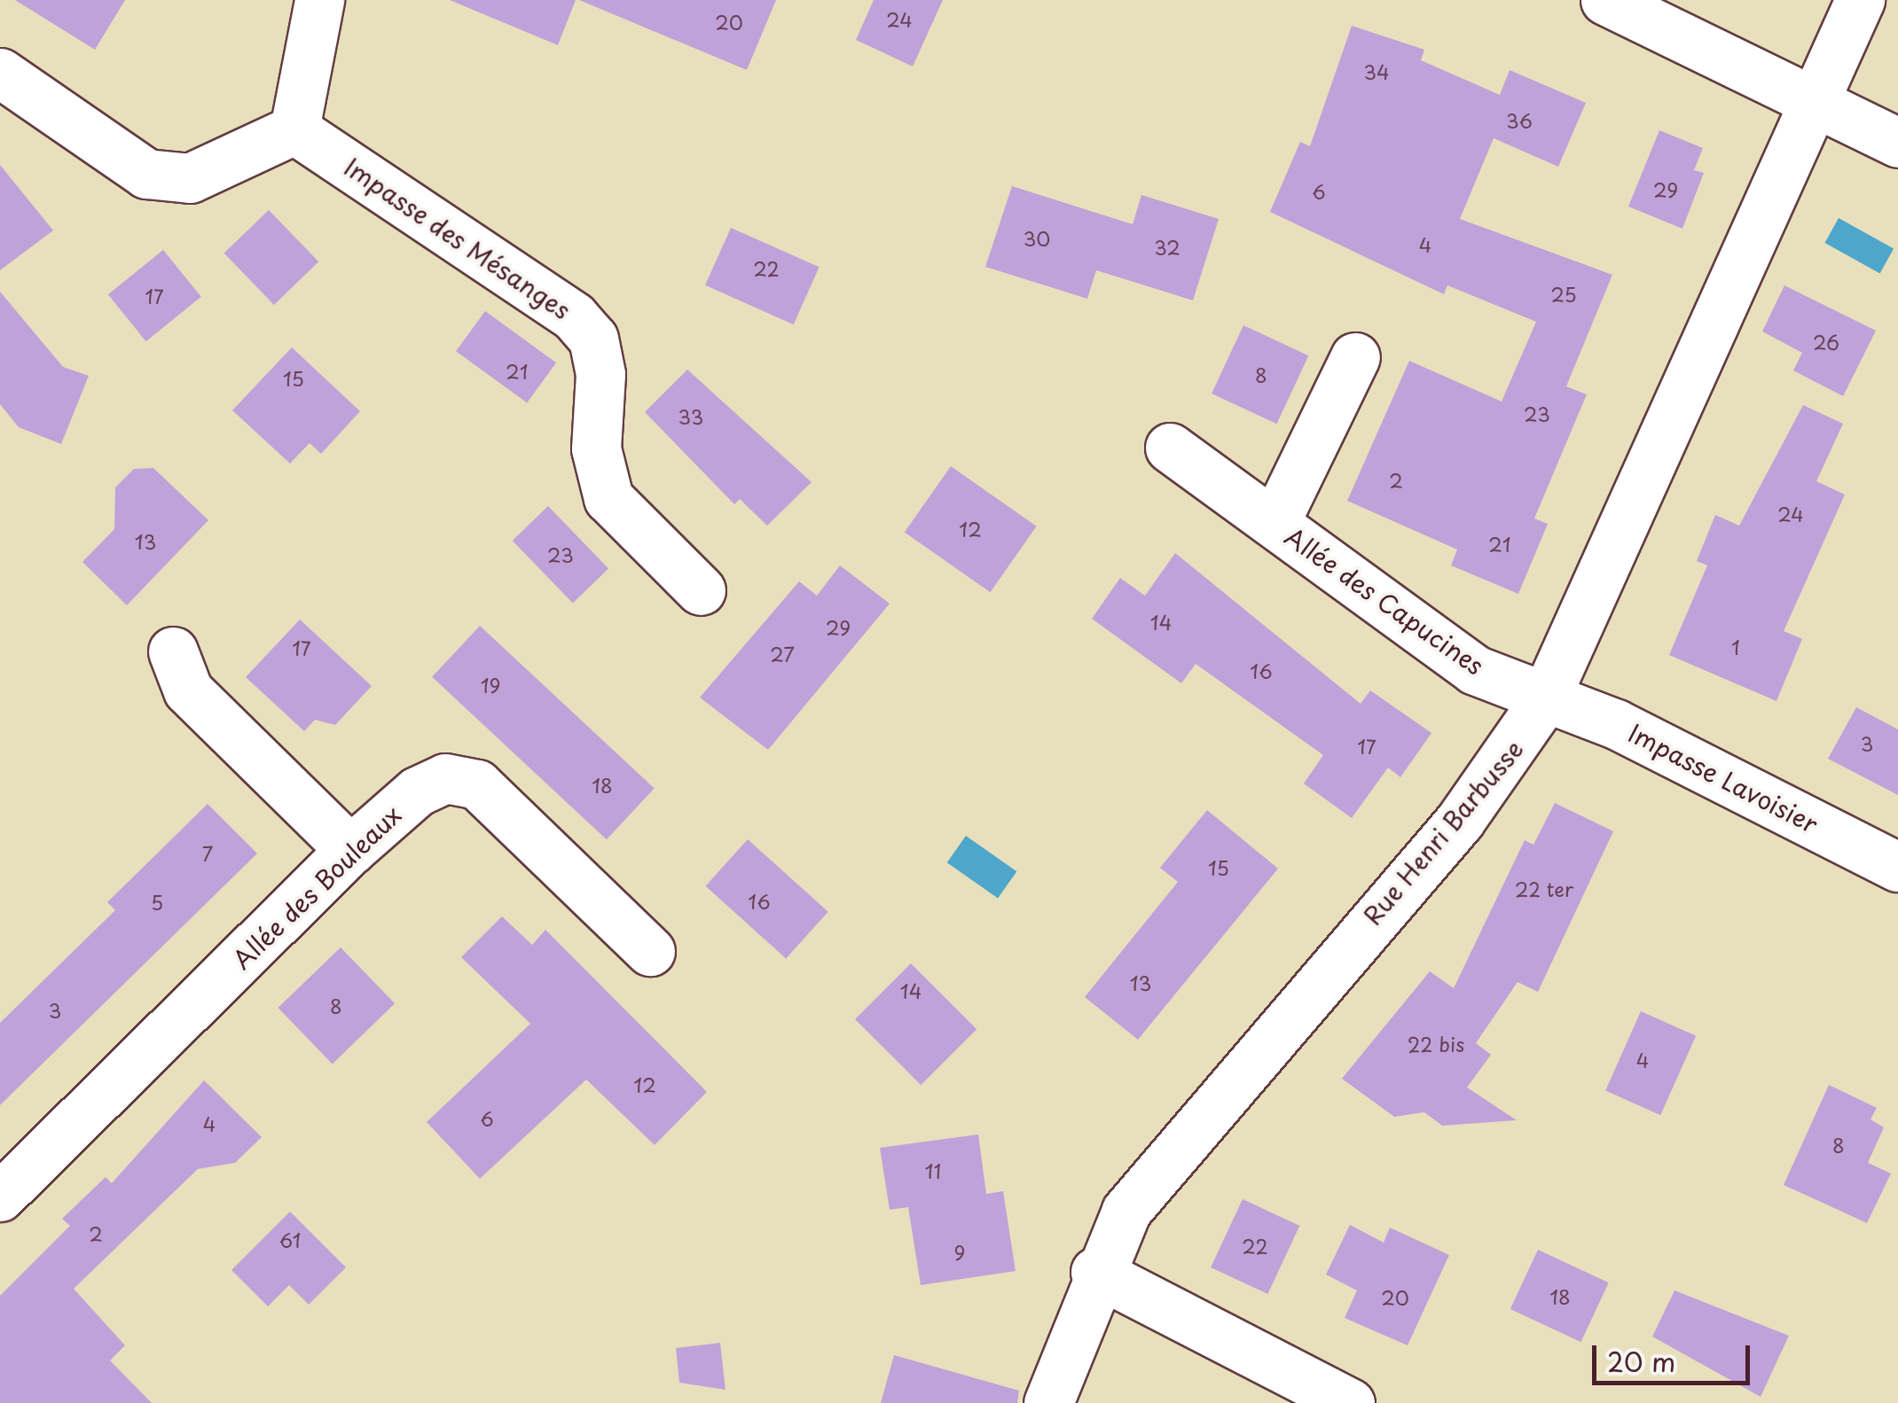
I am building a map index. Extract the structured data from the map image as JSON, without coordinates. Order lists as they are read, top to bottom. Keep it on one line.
{"streets":{"street":["Impasse des Mésanges","Allée des Capucines","Impasse Lavoisier","Rue Henri Barbusse","Allée des Bouleaux"]},"crossings":[["Allée des Capucines","Impasse Lavoisier"],["Allée des Capucines","Rue Henri Barbusse"],["Impasse Lavoisier","Rue Henri Barbusse"]],"house_numbers":["24","20","34","36","29","6","30","4","32","22","25","17","26","21","8","15","23","33","2","24","12","13","21","23","14","29","1","17","27","16","19","3","17","18","7","15","22 ter","16","5","13","14","8","3","22 bis","4","12","6","4","8","11","2","61","22","9","18","20"],"scale_bar":"20 m"}
